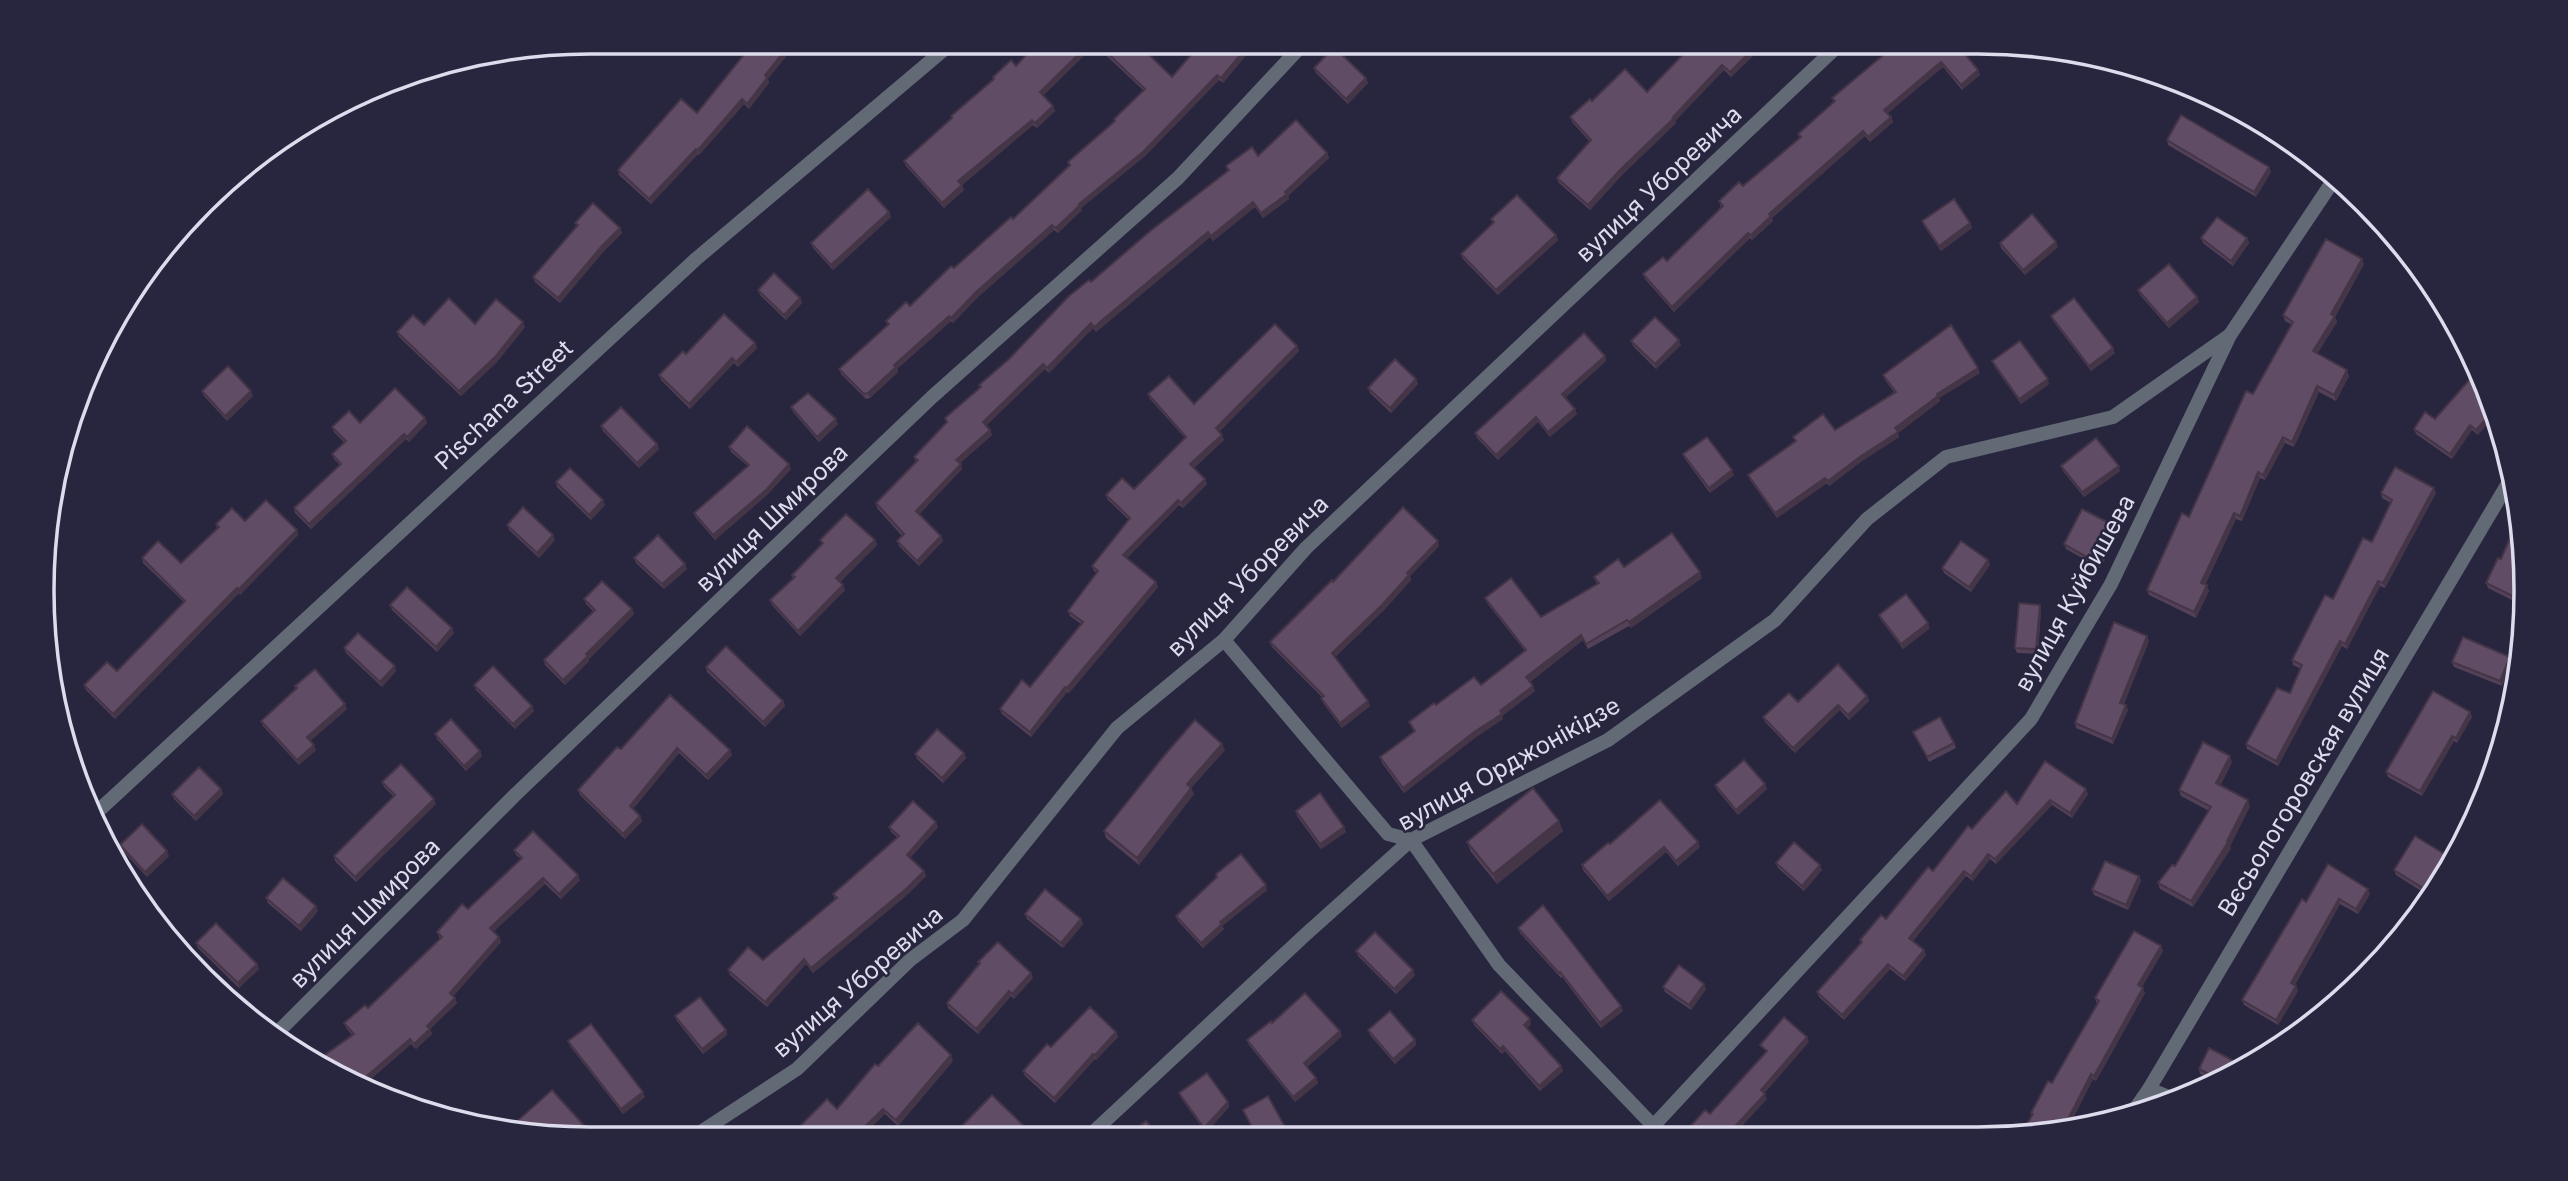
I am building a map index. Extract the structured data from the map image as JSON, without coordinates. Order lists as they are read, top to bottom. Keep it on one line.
{"streets":{"street":["вулиця Уборевича","Pischana Street","вулиця Шмирова","вулиця Куйбишева","вулиця Орджонікідзе","Вєсьологоровская вулиця"]},"crossings":[["вулиця Куйбишева","вулиця Орджонікідзе"]]}
